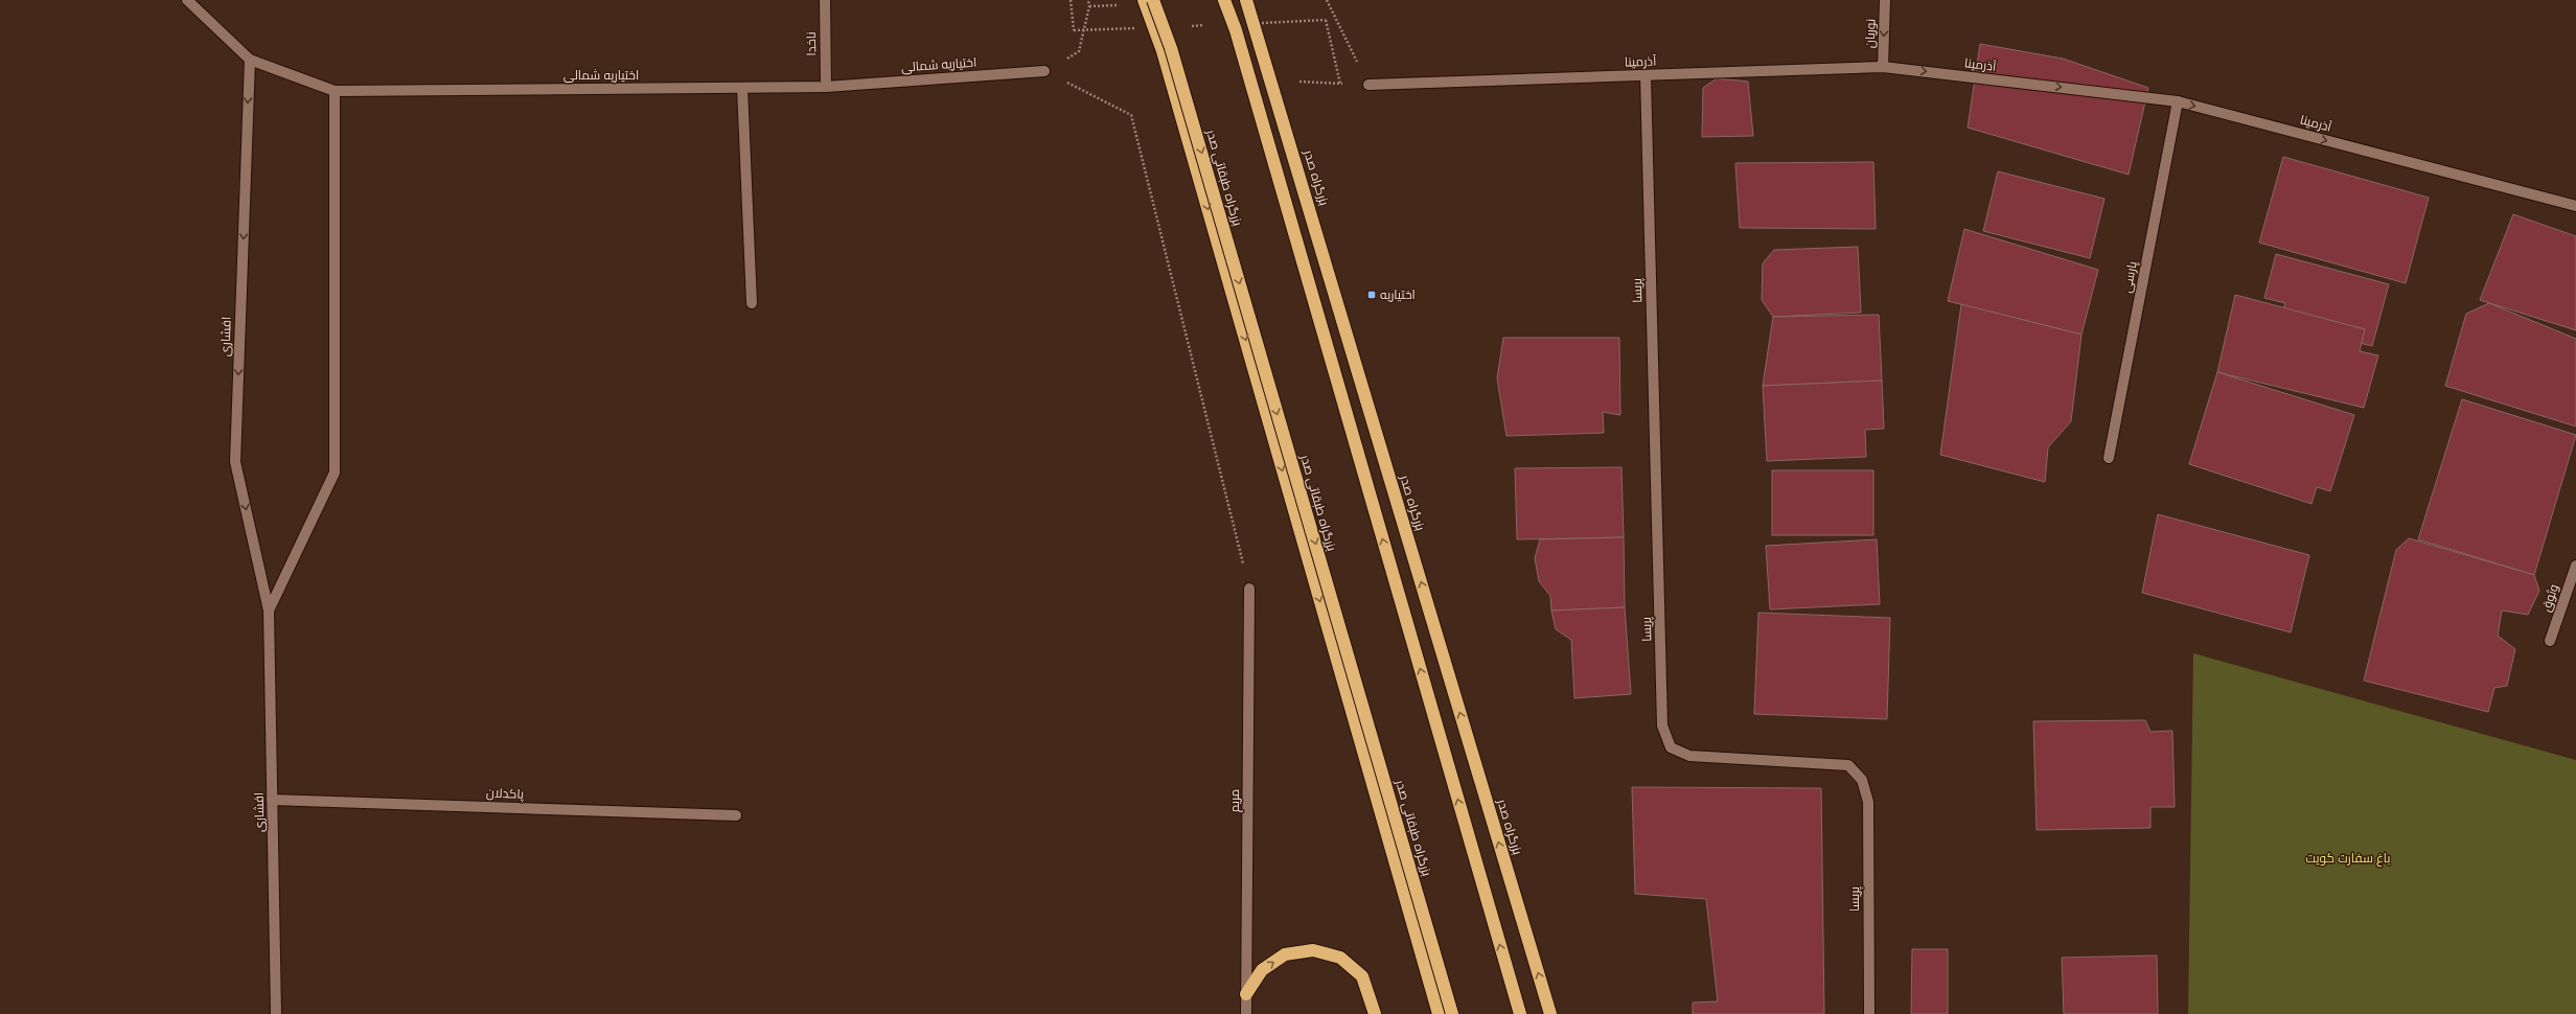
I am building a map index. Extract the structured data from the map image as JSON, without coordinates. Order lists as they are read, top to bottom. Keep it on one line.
{"streets":{"highway":["بزرگراه طبقاتی صدر","بزرگراه صدر"],"street":["نوریان","ناخدا","آذرمینا","اختیاریه شمالی","پارسی","پریسا","افشاری","وثوق","پاکدلان","مریم"]},"crossings":[["نوریان","آذرمینا"],["ناخدا","اختیاریه شمالی"],["آذرمینا","پارسی"],["آذرمینا","پریسا"],["اختیاریه شمالی","افشاری"],["افشاری","پاکدلان"]],"one_way":["نوریان","آذرمینا"],"parks":["باغ سفارت کویت"],"places":{"transit":["اختیاریه"]}}
